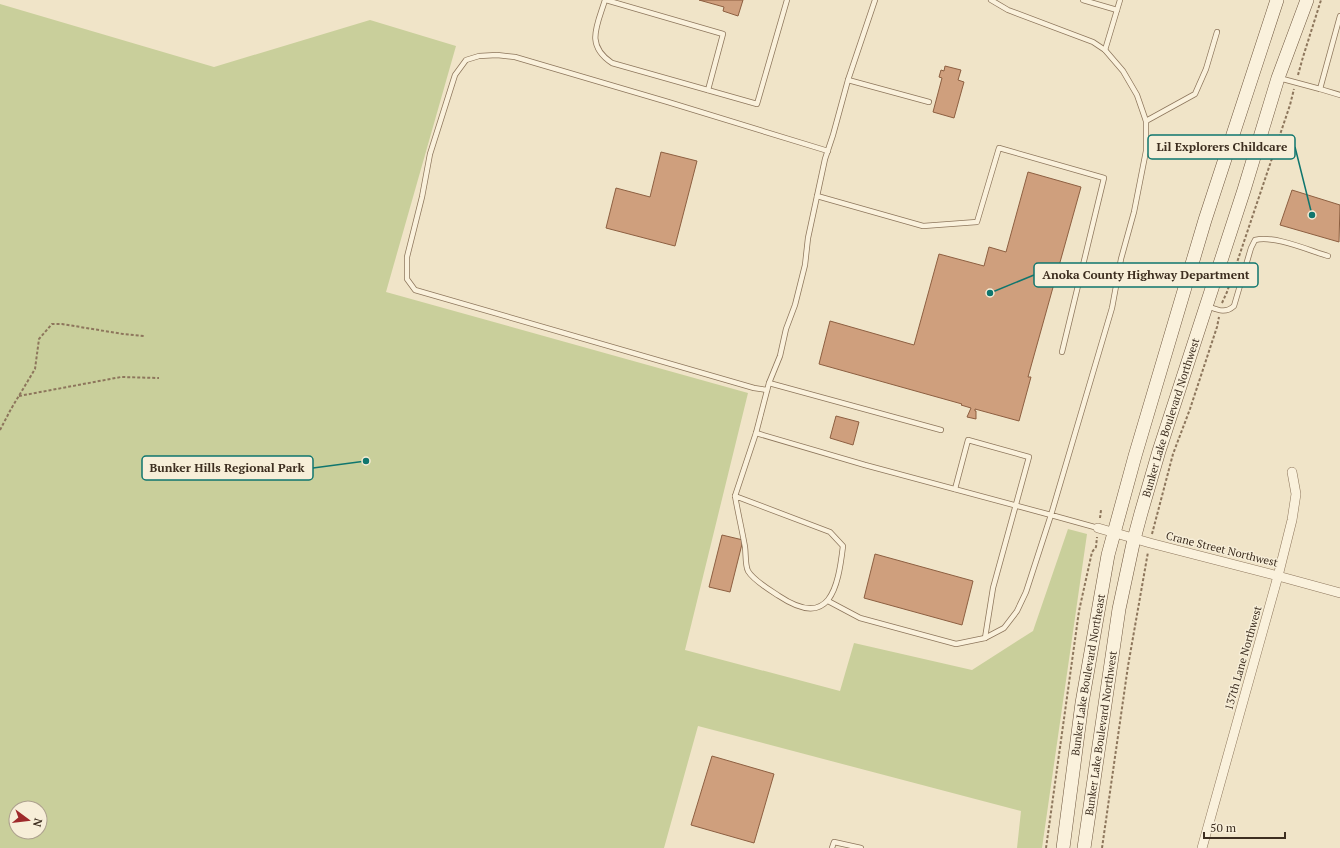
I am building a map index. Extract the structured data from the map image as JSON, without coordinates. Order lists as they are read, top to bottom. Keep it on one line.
{"streets":{"main road":["Bunker Lake Boulevard Northwest","Bunker Lake Boulevard Northeast"],"street":["Crane Street Northwest","137th Lane Northwest"]},"crossings":[["Bunker Lake Boulevard Northwest","Crane Street Northwest"],["Bunker Lake Boulevard Northwest","Bunker Lake Boulevard Northeast"],["Crane Street Northwest","137th Lane Northwest"],["Crane Street Northwest","Bunker Lake Boulevard Northeast"]],"places":["Lil Explorers Childcare","Anoka County Highway Department","Bunker Hills Regional Park"],"scale_bar":"50 m","north":"right"}
